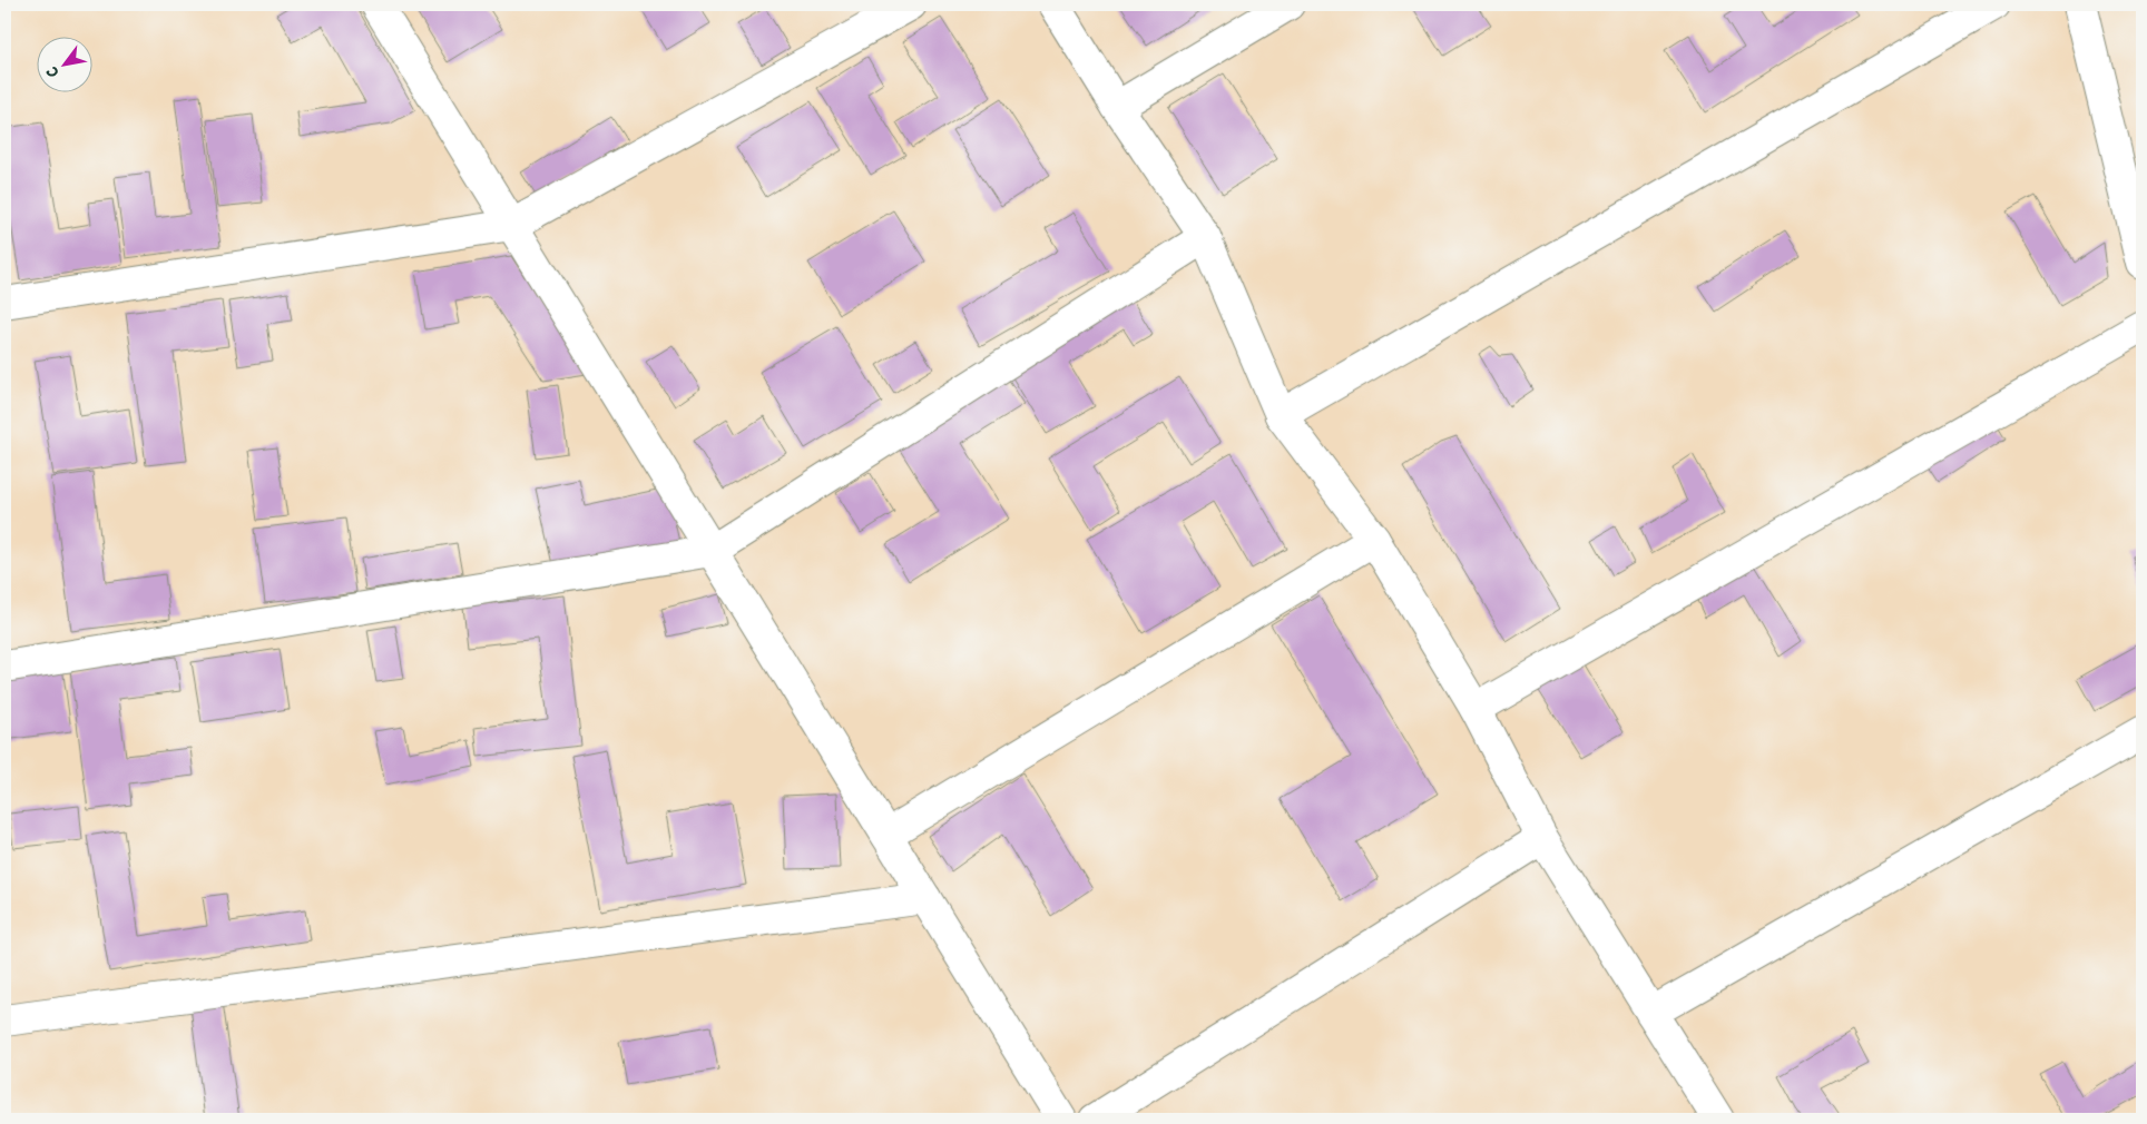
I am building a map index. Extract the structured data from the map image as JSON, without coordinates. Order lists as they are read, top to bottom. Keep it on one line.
{"north":"bottom left"}
